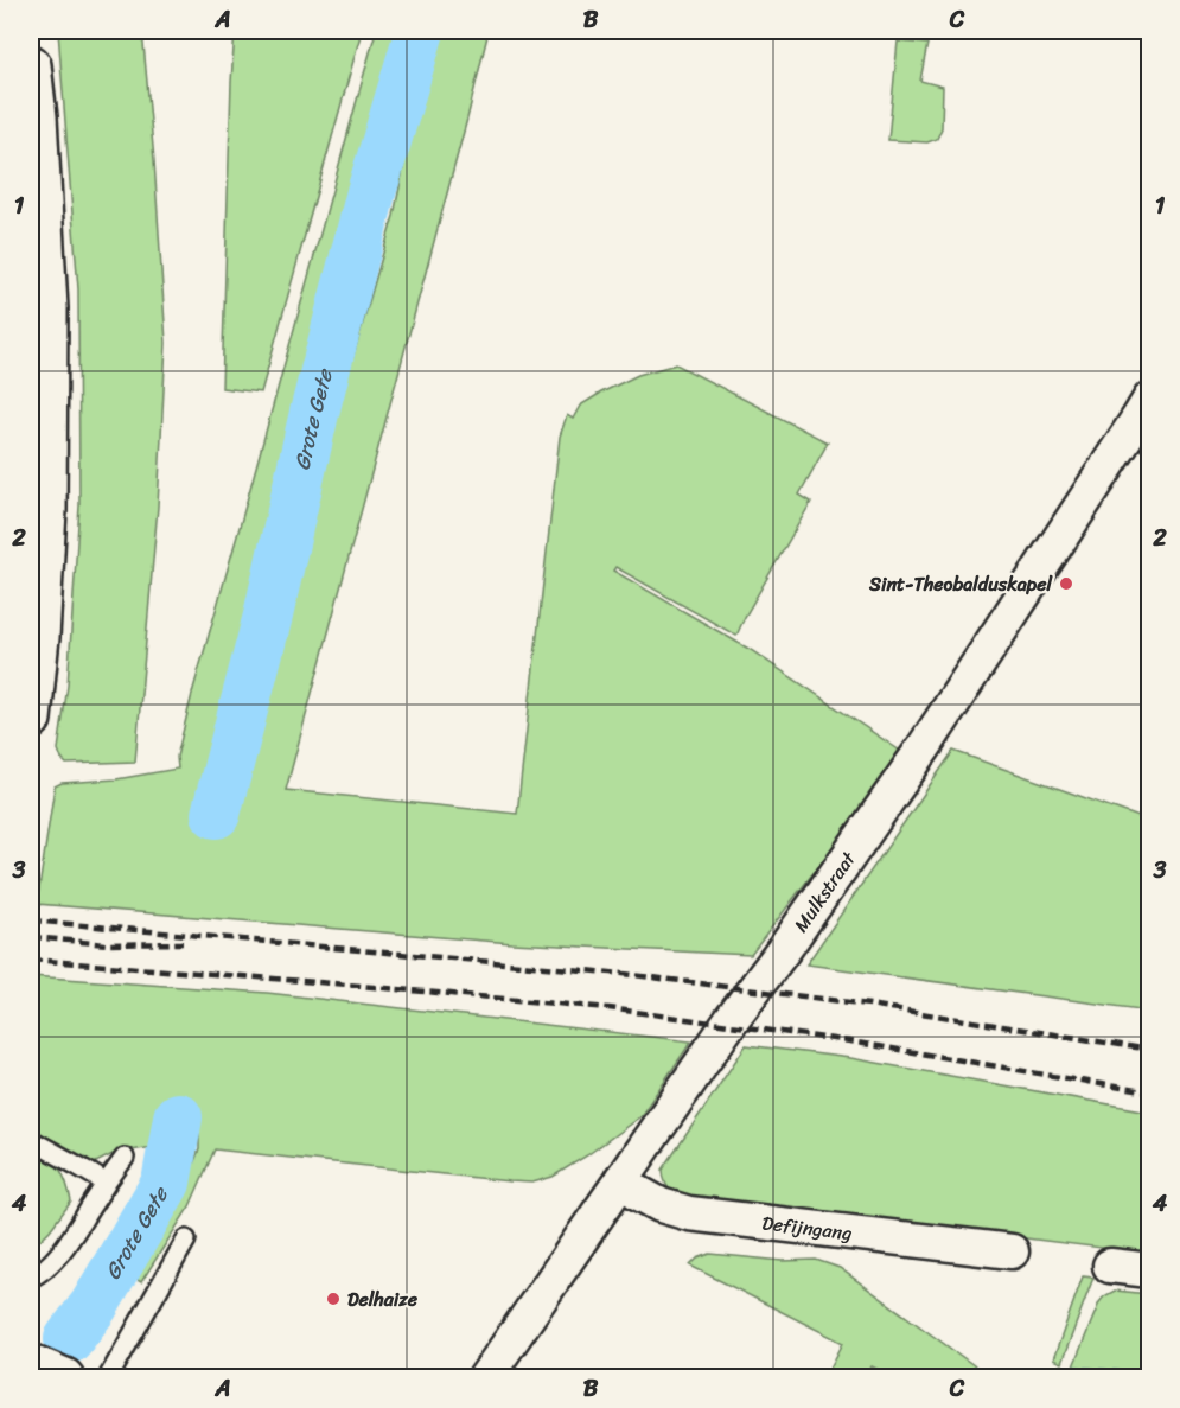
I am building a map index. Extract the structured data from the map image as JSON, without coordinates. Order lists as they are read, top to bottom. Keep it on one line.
{"streets":{"street":["Mulkstraat","Defijngang"]},"crossings":[["Mulkstraat","Defijngang"]],"water":["Grote Gete"],"places":["Sint-Theobalduskapel","Delhaize"],"grid":{"columns":["A","B","C"],"rows":["1","2","3","4"]}}
